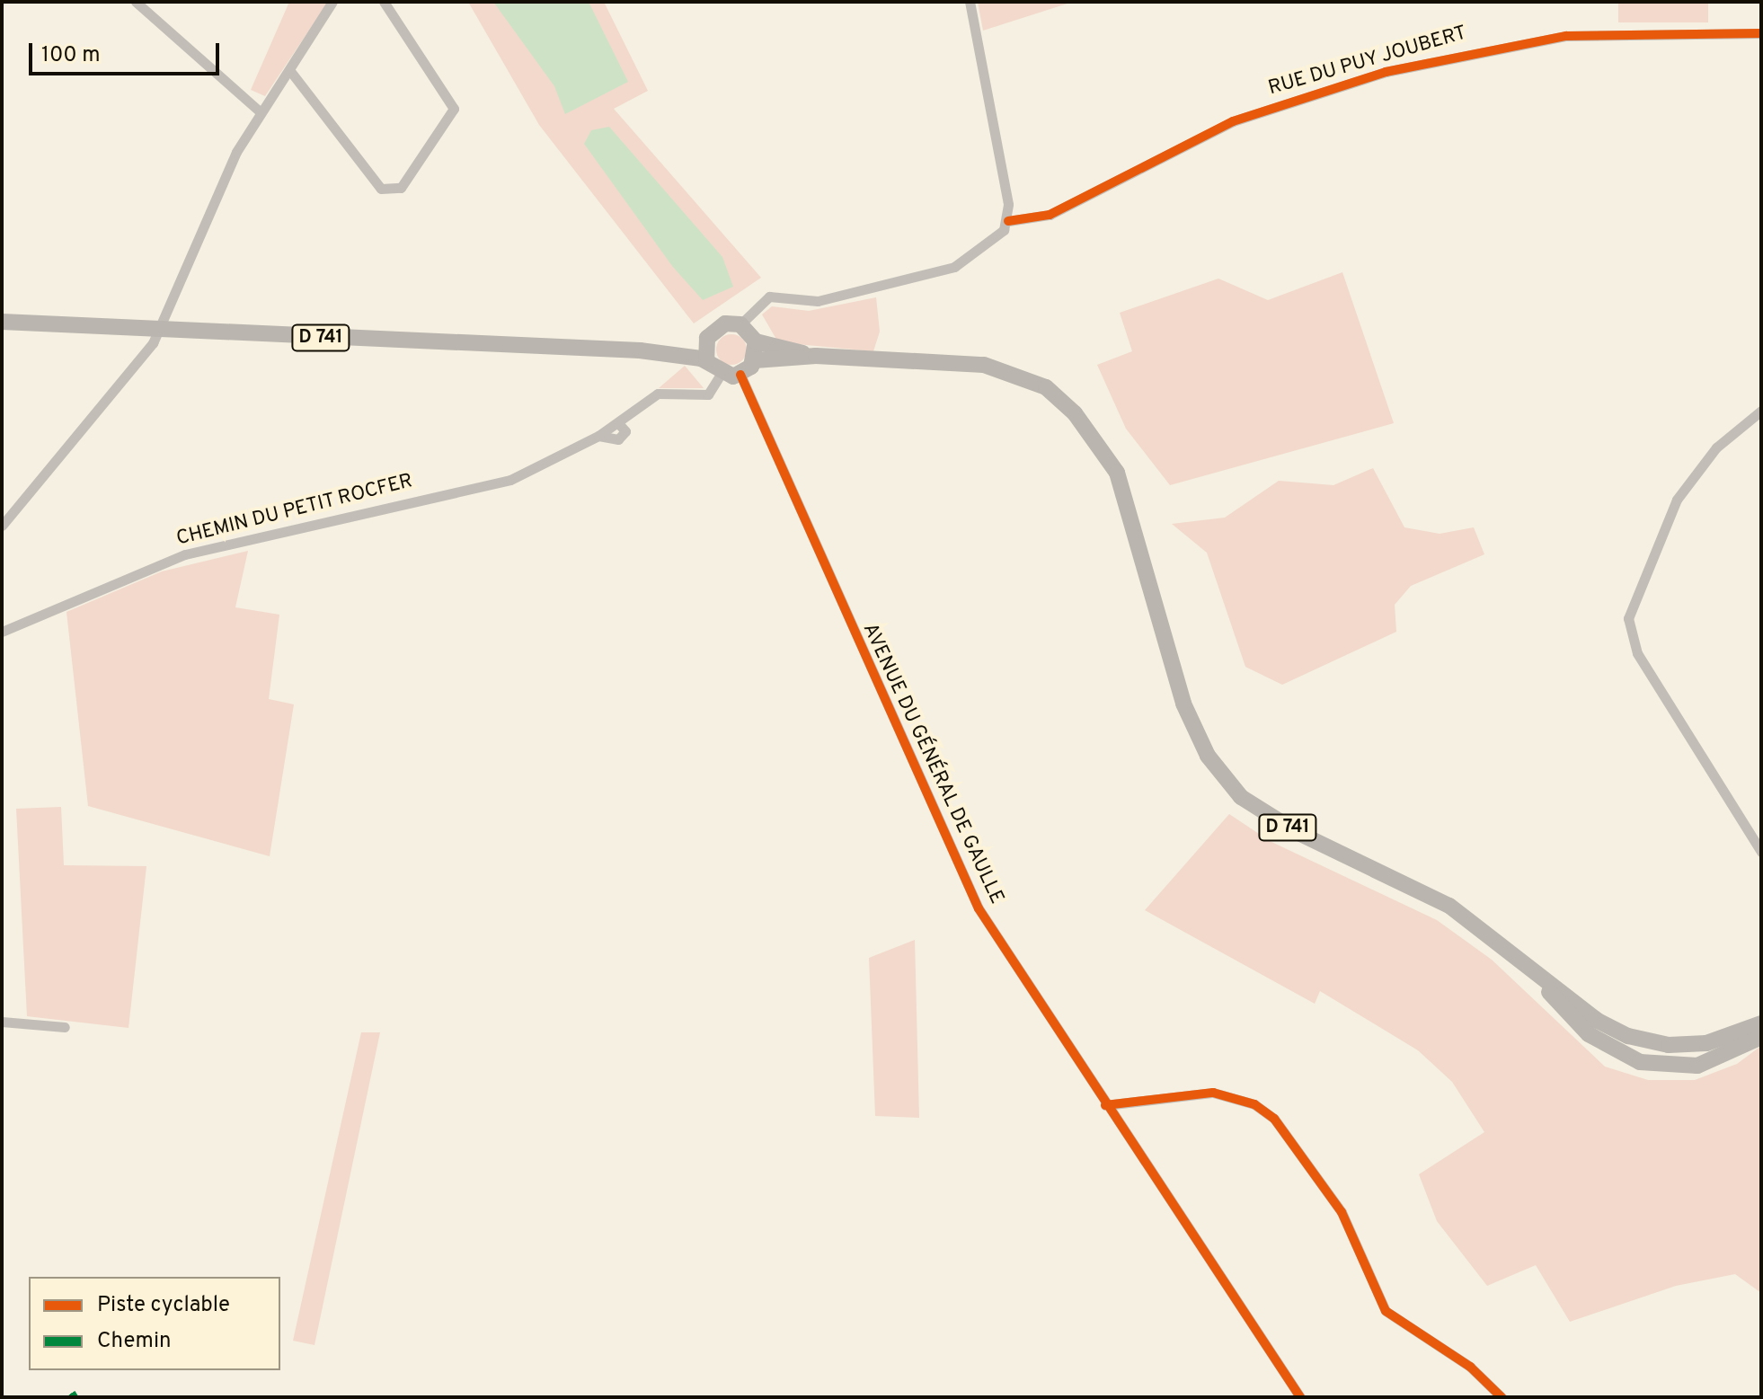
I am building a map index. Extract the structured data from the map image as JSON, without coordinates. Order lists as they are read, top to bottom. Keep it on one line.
{"streets":{"main road":["D 741"],"street":["RUE DU PUY JOUBERT","CHEMIN DU PETIT ROCFER","AVENUE DU GÉNÉRAL DE GAULLE"]},"crossings":[["D 741","CHEMIN DU PETIT ROCFER"],["D 741","AVENUE DU GÉNÉRAL DE GAULLE"],["CHEMIN DU PETIT ROCFER","AVENUE DU GÉNÉRAL DE GAULLE"]],"legend":["Piste cyclable","Chemin"],"scale_bar":"100 m"}
